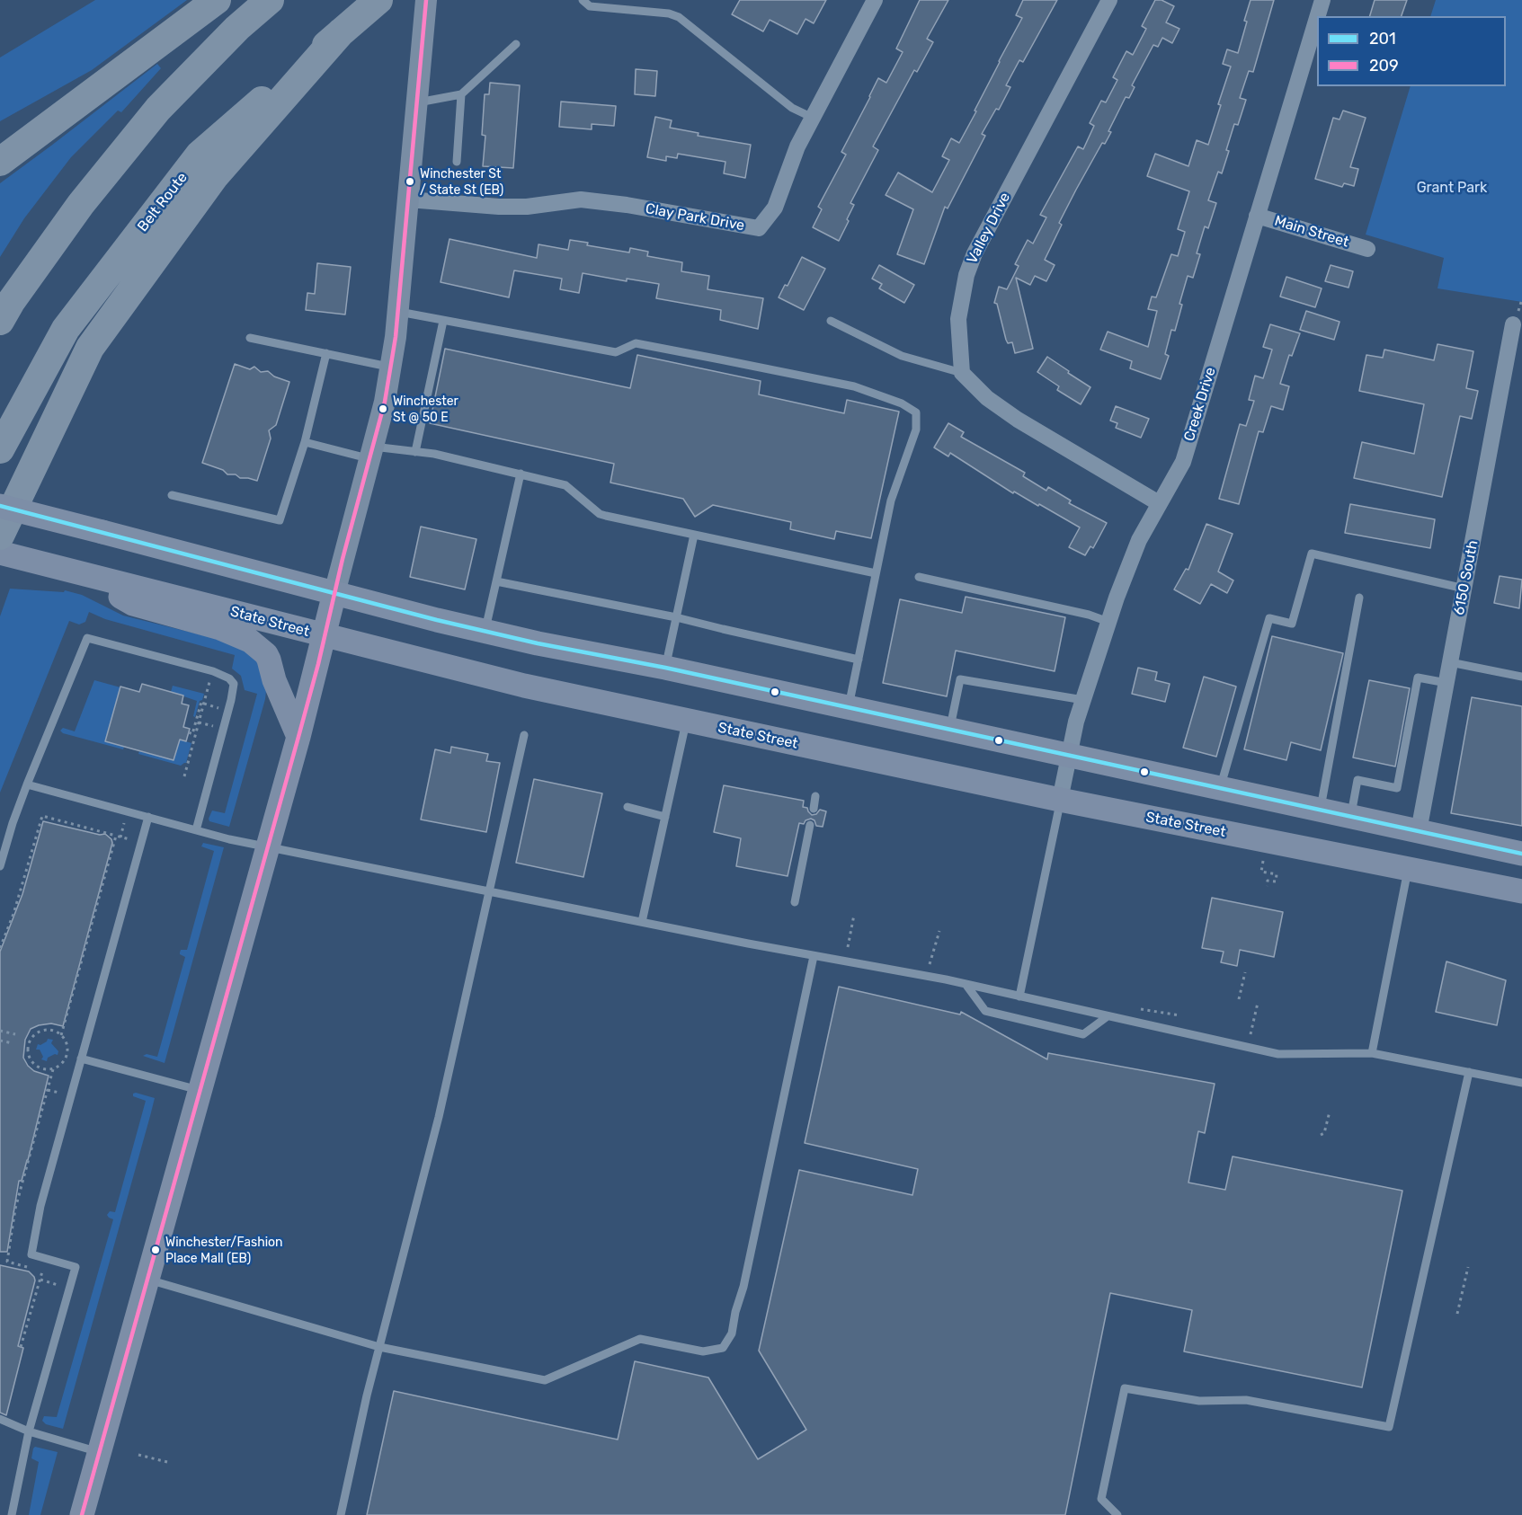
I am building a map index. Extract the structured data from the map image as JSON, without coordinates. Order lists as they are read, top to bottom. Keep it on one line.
{"streets":{"highway":["Belt Route"],"main road":["State Street"],"street":["Clay Park Drive","Valley Drive","Main Street","Creek Drive","6150 South"]},"crossings":[["Main Street","Creek Drive"],["Creek Drive","State Street"]],"parks":["Grant Park"],"places":["Winchester St / State St (EB)","Winchester St @ 50 E","Winchester/Fashion Place Mall (EB)"],"lines":["transit line 209","transit line 201"],"legend":["201","209"]}
